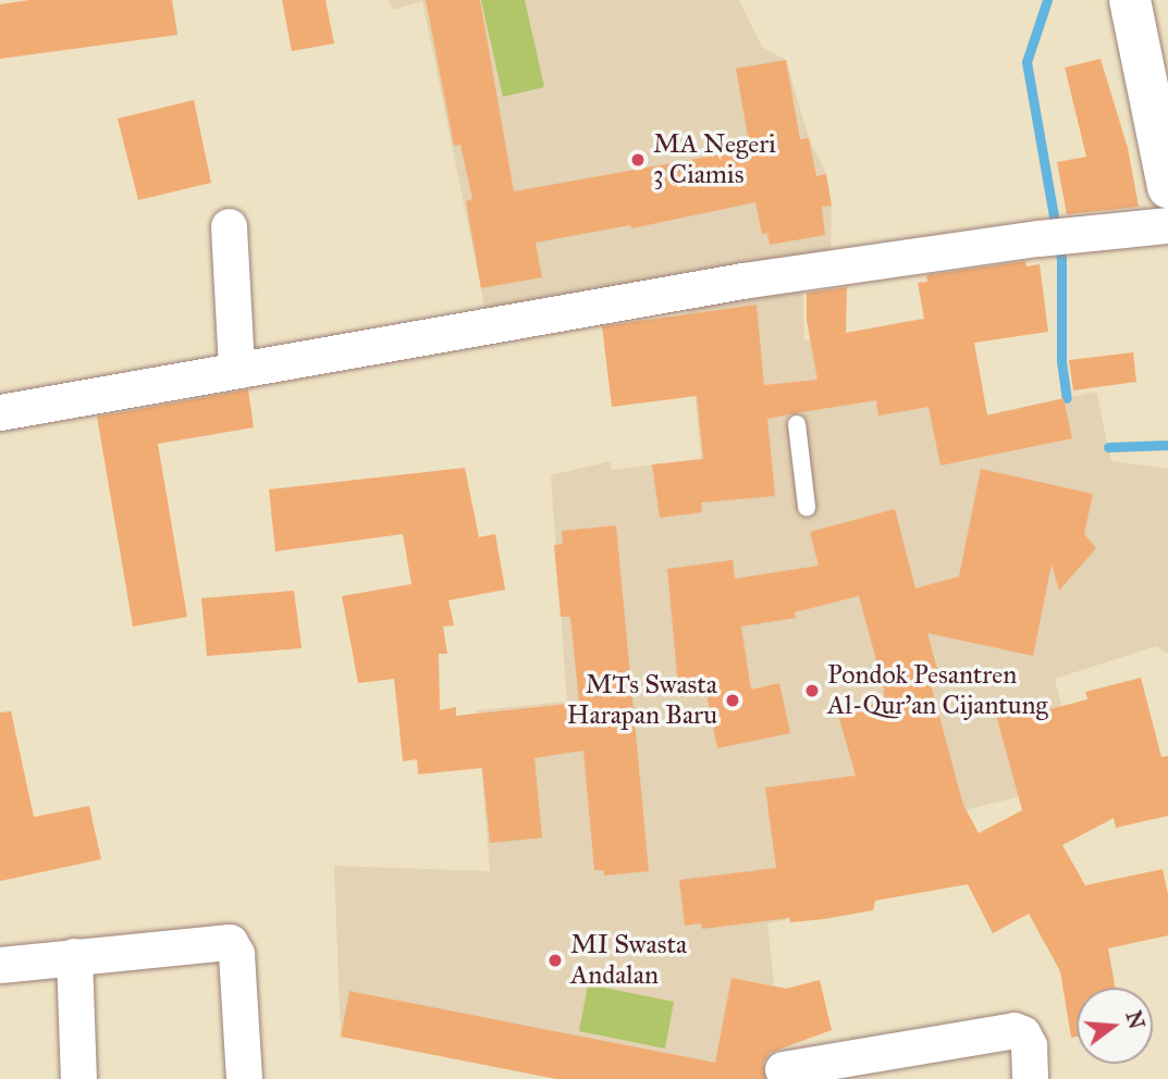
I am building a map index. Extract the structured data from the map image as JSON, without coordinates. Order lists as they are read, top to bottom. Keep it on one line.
{"places":["MA Negeri 3 Ciamis","Pondok Pesantren Al-Qur'an Cijantung","MTs Swasta Harapan Baru","MI Swasta Andalan"],"north":"right"}
